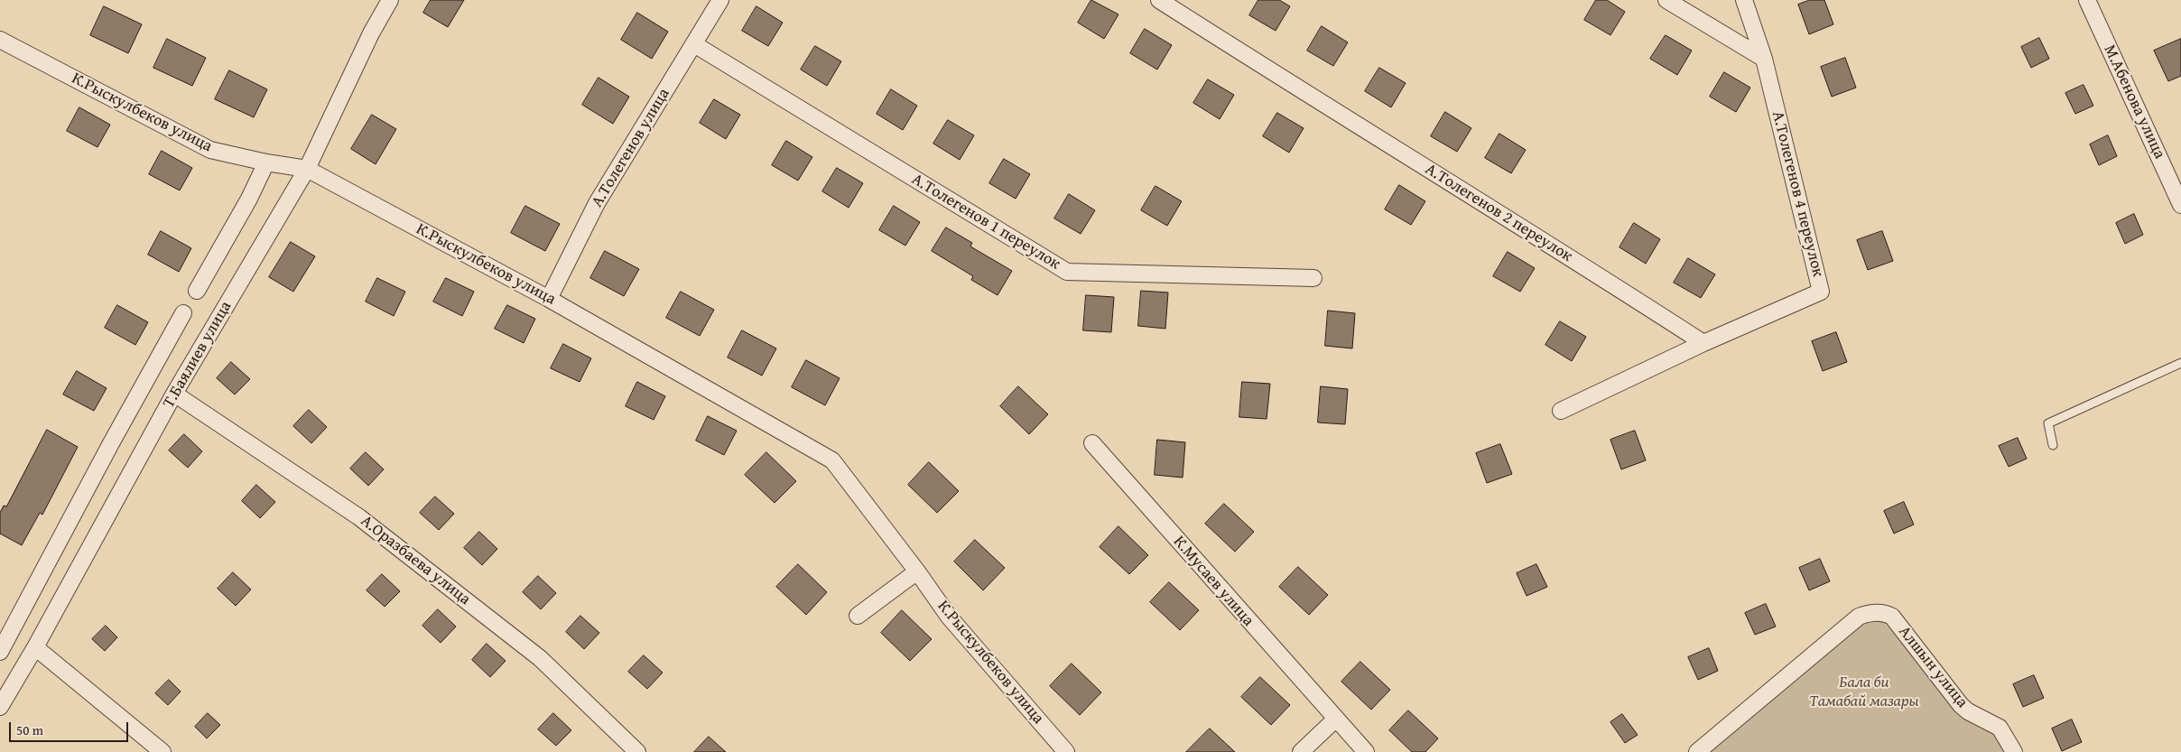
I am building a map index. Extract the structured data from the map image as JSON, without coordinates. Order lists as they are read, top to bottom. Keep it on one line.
{"streets":{"street":["М.Абенова улица","К.Рыскулбеков улица","А.Толегенов улица","А.Толегенов 4 переулок","А.Толегенов 2 переулок","А.Толегенов 1 переулок","Т.Баялиев улица","А.Оразбаева улица","К.Мусаев улица","Алшын улица"]},"crossings":[["К.Рыскулбеков улица","А.Толегенов улица"],["К.Рыскулбеков улица","Т.Баялиев улица"],["А.Толегенов улица","А.Толегенов 1 переулок"],["А.Толегенов 4 переулок","А.Толегенов 2 переулок"],["Т.Баялиев улица","А.Оразбаева улица"]],"parks":["Бала би Тамабай мазары"],"scale_bar":"50 m"}
